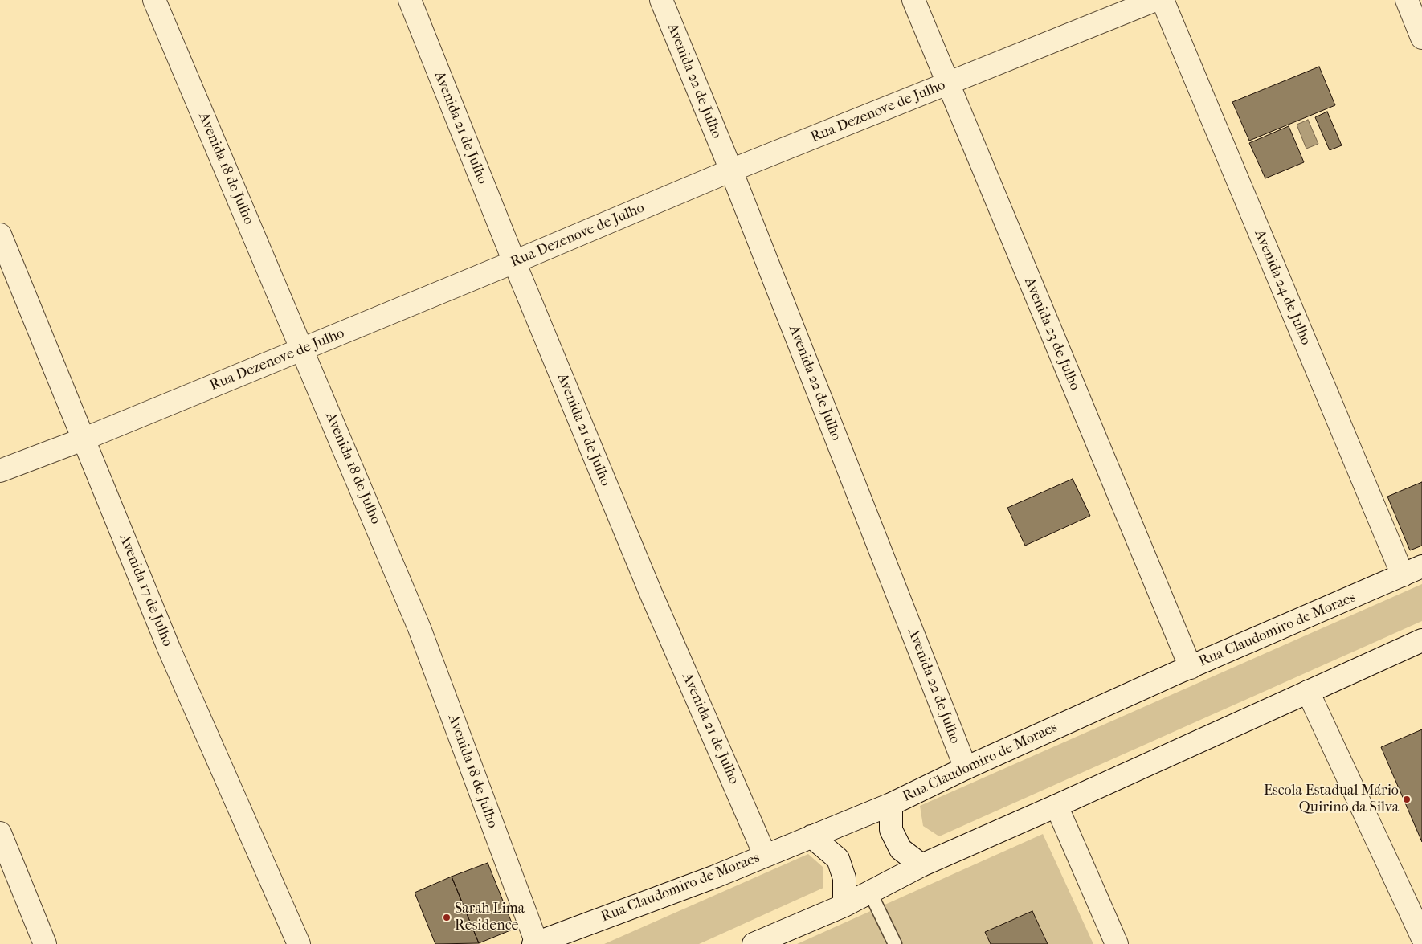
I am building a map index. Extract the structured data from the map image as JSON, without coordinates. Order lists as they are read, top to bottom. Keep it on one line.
{"streets":{"street":["Avenida 22 de Julho","Rua Dezenove de Julho","Avenida 21 de Julho","Avenida 18 de Julho","Avenida 24 de Julho","Avenida 23 de Julho","Avenida 17 de Julho","Rua Claudomiro de Moraes"]},"crossings":[["Avenida 22 de Julho","Rua Dezenove de Julho"],["Avenida 22 de Julho","Rua Claudomiro de Moraes"],["Rua Dezenove de Julho","Avenida 21 de Julho"],["Rua Dezenove de Julho","Avenida 18 de Julho"],["Rua Dezenove de Julho","Avenida 23 de Julho"],["Rua Dezenove de Julho","Avenida 17 de Julho"],["Avenida 21 de Julho","Rua Claudomiro de Moraes"],["Avenida 18 de Julho","Rua Claudomiro de Moraes"],["Avenida 24 de Julho","Rua Claudomiro de Moraes"],["Avenida 23 de Julho","Rua Claudomiro de Moraes"]],"places":["Escola Estadual Mário Quirino da Silva","Sarah Lima Residence"]}
